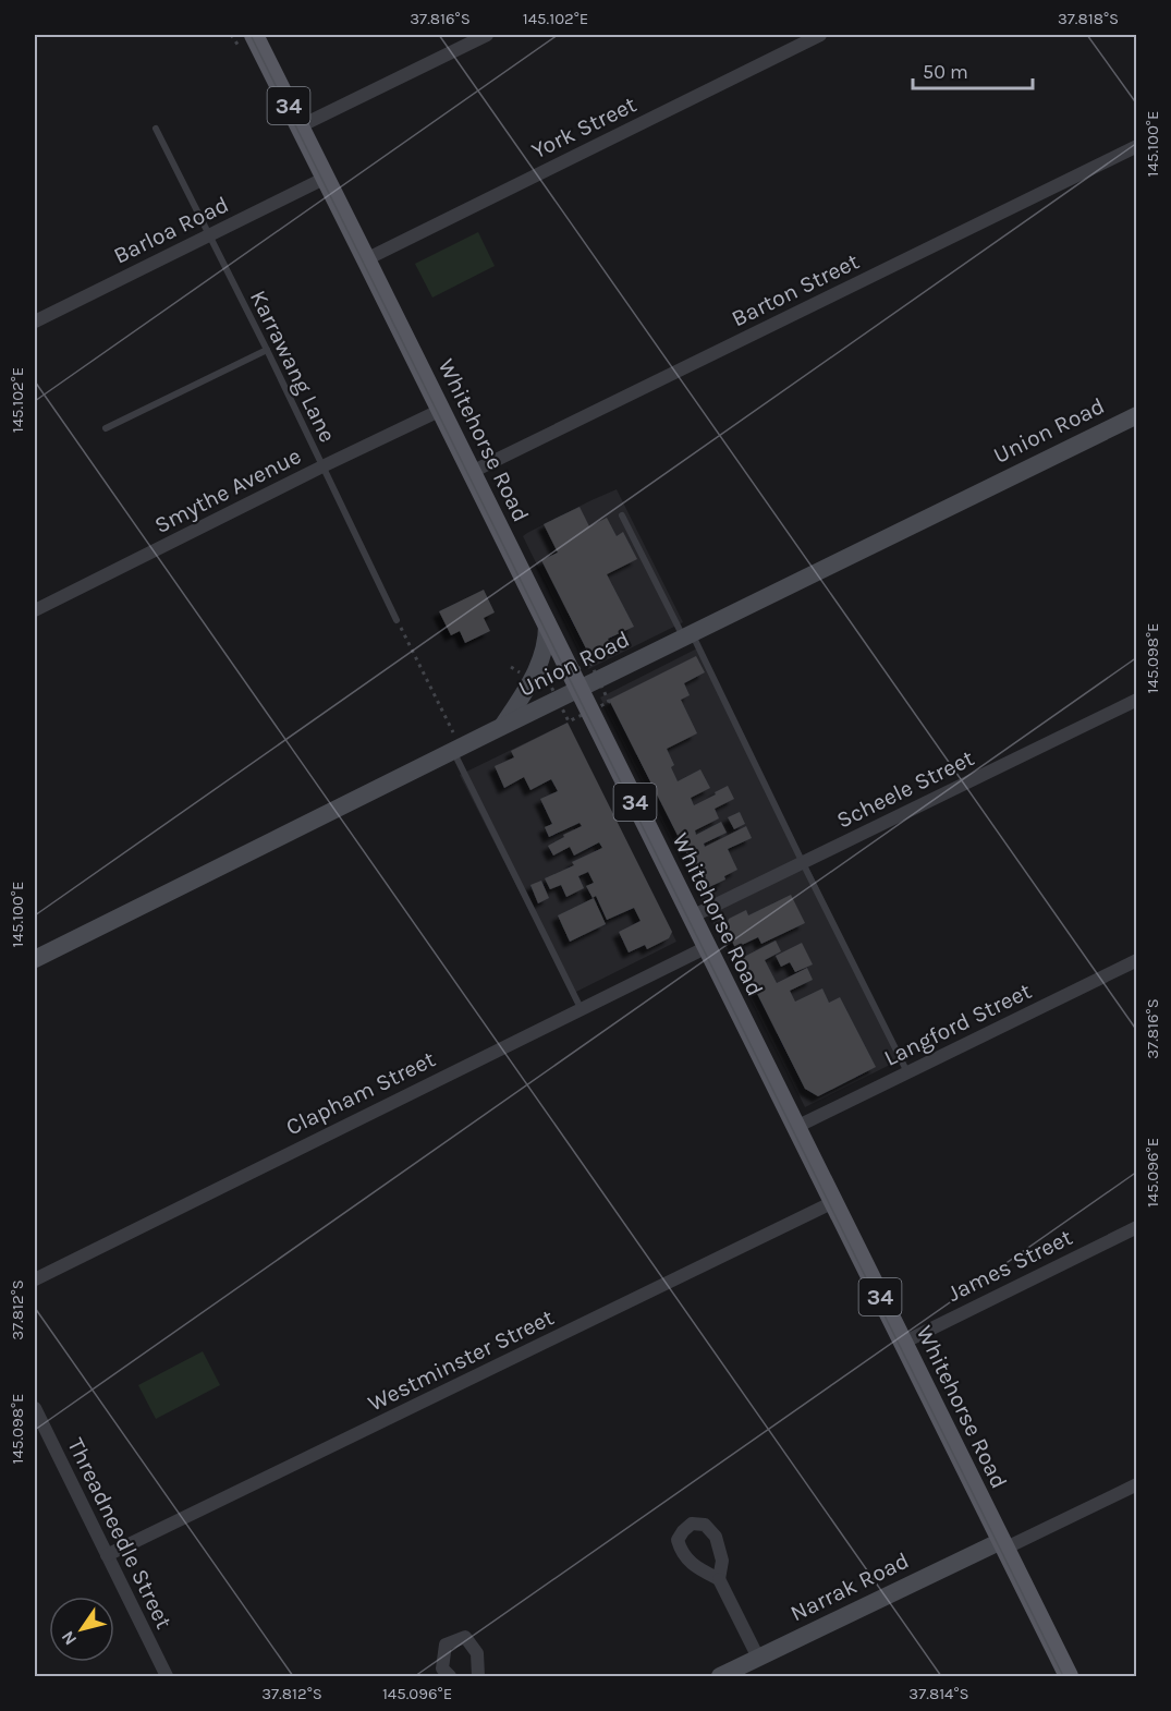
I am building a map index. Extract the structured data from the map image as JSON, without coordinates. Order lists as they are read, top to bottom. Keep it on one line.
{"streets":{"main road":["34","Union Road","Whitehorse Road","Narrak Road"],"street":["York Street","Barloa Road","Barton Street","Smythe Avenue","Scheele Street","Langford Street","Clapham Street","James Street","Westminster Street","Threadneedle Street"],"lane":["Karrawang Lane"]},"crossings":[["York Street","Whitehorse Road"],["Barloa Road","Karrawang Lane"],["Barloa Road","Whitehorse Road"],["Barton Street","Whitehorse Road"],["Karrawang Lane","Smythe Avenue"],["Union Road","Whitehorse Road"],["Whitehorse Road","Smythe Avenue"],["Whitehorse Road","Scheele Street"],["Whitehorse Road","Langford Street"],["Whitehorse Road","Clapham Street"],["Whitehorse Road","James Street"],["Whitehorse Road","Westminster Street"],["Whitehorse Road","Narrak Road"],["Westminster Street","Threadneedle Street"]],"scale_bar":"50 m","north":"bottom left","coordinates":["37.816°S","145.102°E","37.818°S","145.100°E","145.098°E","145.096°E","37.812°S","37.814°S"]}
